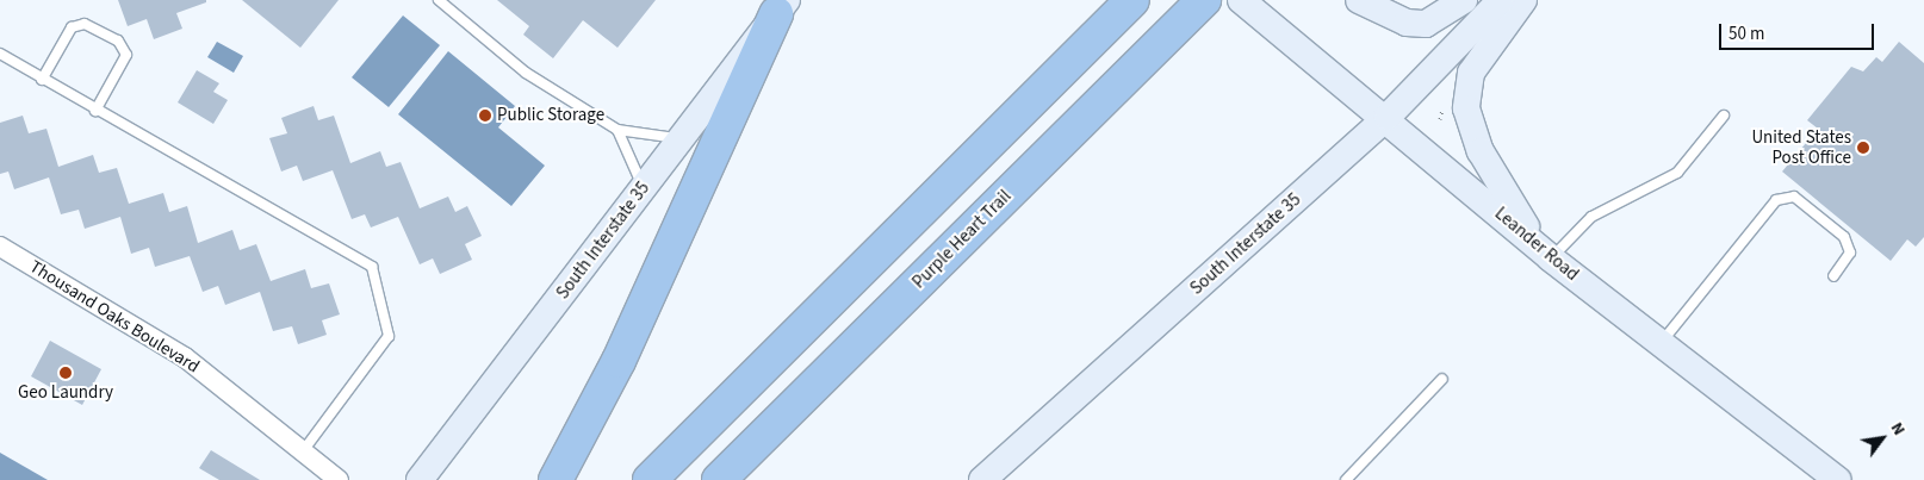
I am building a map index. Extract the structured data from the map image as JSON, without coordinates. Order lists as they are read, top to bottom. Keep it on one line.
{"streets":{"highway":["Purple Heart Trail"],"main road":["South Interstate 35","Leander Road"],"street":["Thousand Oaks Boulevard"]},"crossings":[["South Interstate 35","Leander Road"]],"places":["Public Storage","United States Post Office","Geo Laundry"],"scale_bar":"50 m","north":"top right"}
